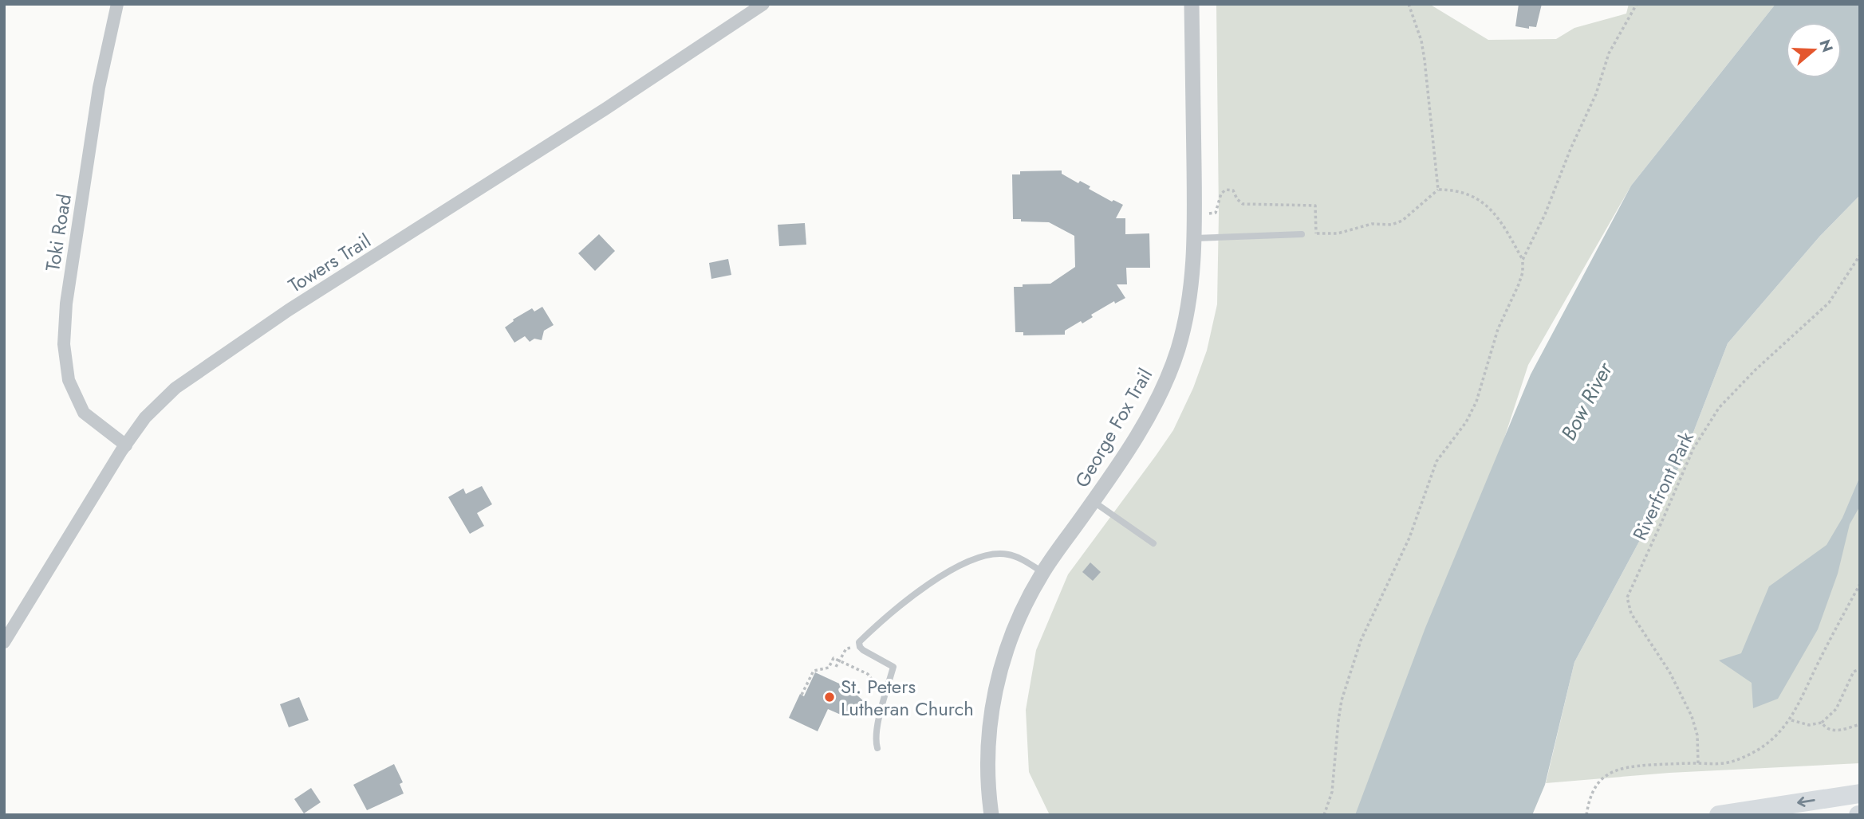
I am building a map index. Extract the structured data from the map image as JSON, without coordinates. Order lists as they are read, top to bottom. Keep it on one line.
{"streets":{"street":["Toki Road","Towers Trail","George Fox Trail"],"path":["Riverfront Park"]},"crossings":[["Toki Road","Towers Trail"]],"water":["Bow River"],"places":["St. Peters Lutheran Church"],"north":"right"}
